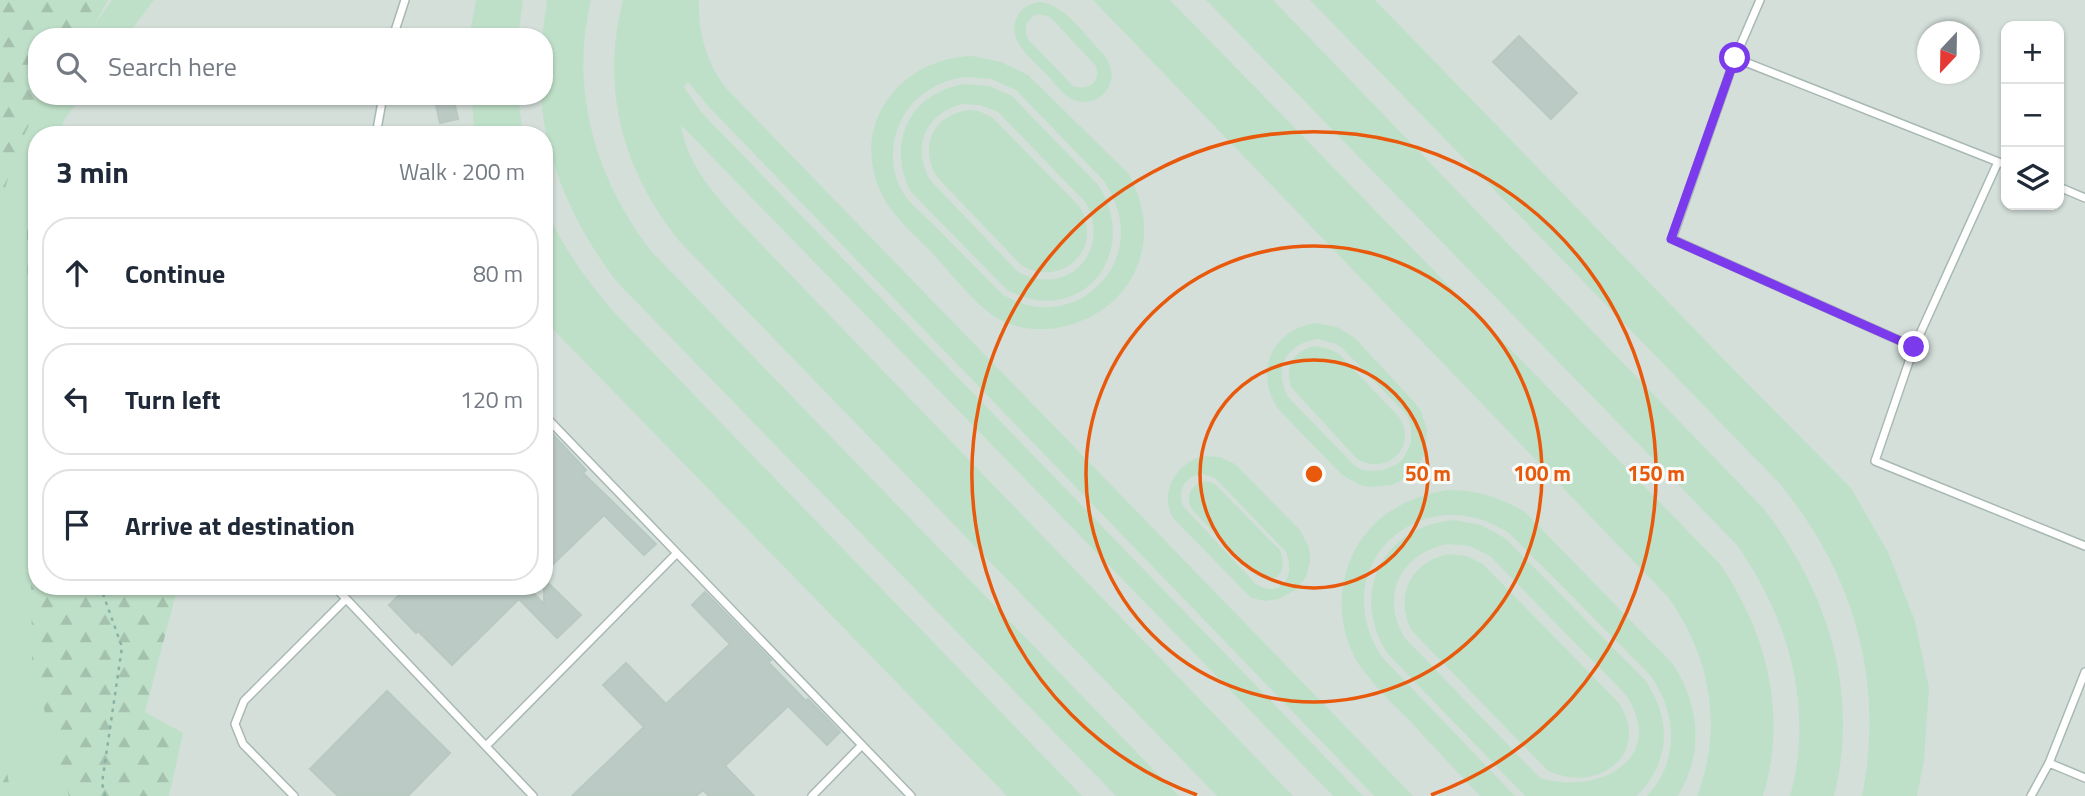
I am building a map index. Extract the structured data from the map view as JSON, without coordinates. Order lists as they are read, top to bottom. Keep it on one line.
{"north":"bottom","page":{"map_buttons":["+","−"],"search":"Search here","heading":["3 min","Walk · 200 m"],"list":[["Continue","80 m"],["Turn left","120 m"],"Arrive at destination"]},"rings":["50 m","100 m","150 m"]}
